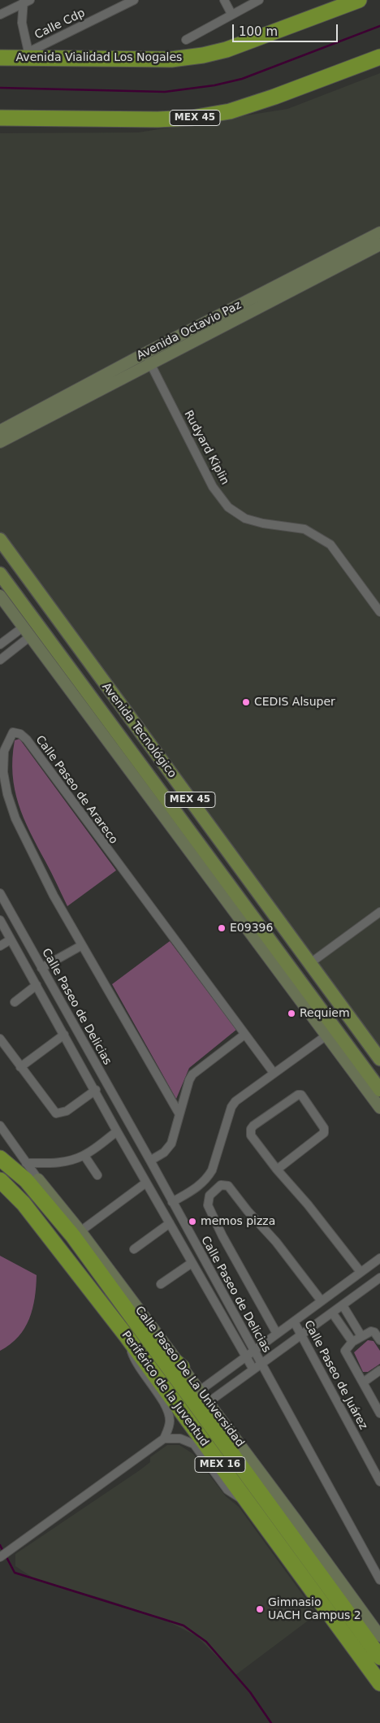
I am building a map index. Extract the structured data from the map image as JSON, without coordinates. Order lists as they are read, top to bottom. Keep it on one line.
{"streets":{"highway":["Avenida Vialidad Los Nogales","MEX 45","Periférico de la Juventud","MEX 16"],"main road":["Avenida Tecnológico"],"street":["Calle Cdp","Avenida Octavio Paz","Rudyard Kiplin","Calle Paseo de Arareco","Calle Paseo de Delicias","Calle Paseo de Juárez","Calle Paseo De La Universidad"]},"crossings":[["Calle Cdp","Avenida Vialidad Los Nogales"],["Avenida Octavio Paz","Rudyard Kiplin"]],"places":["CEDIS Alsuper","E09396","Requiem","memos pizza","Gimnasio UACH Campus 2"],"scale_bar":"100 m"}
